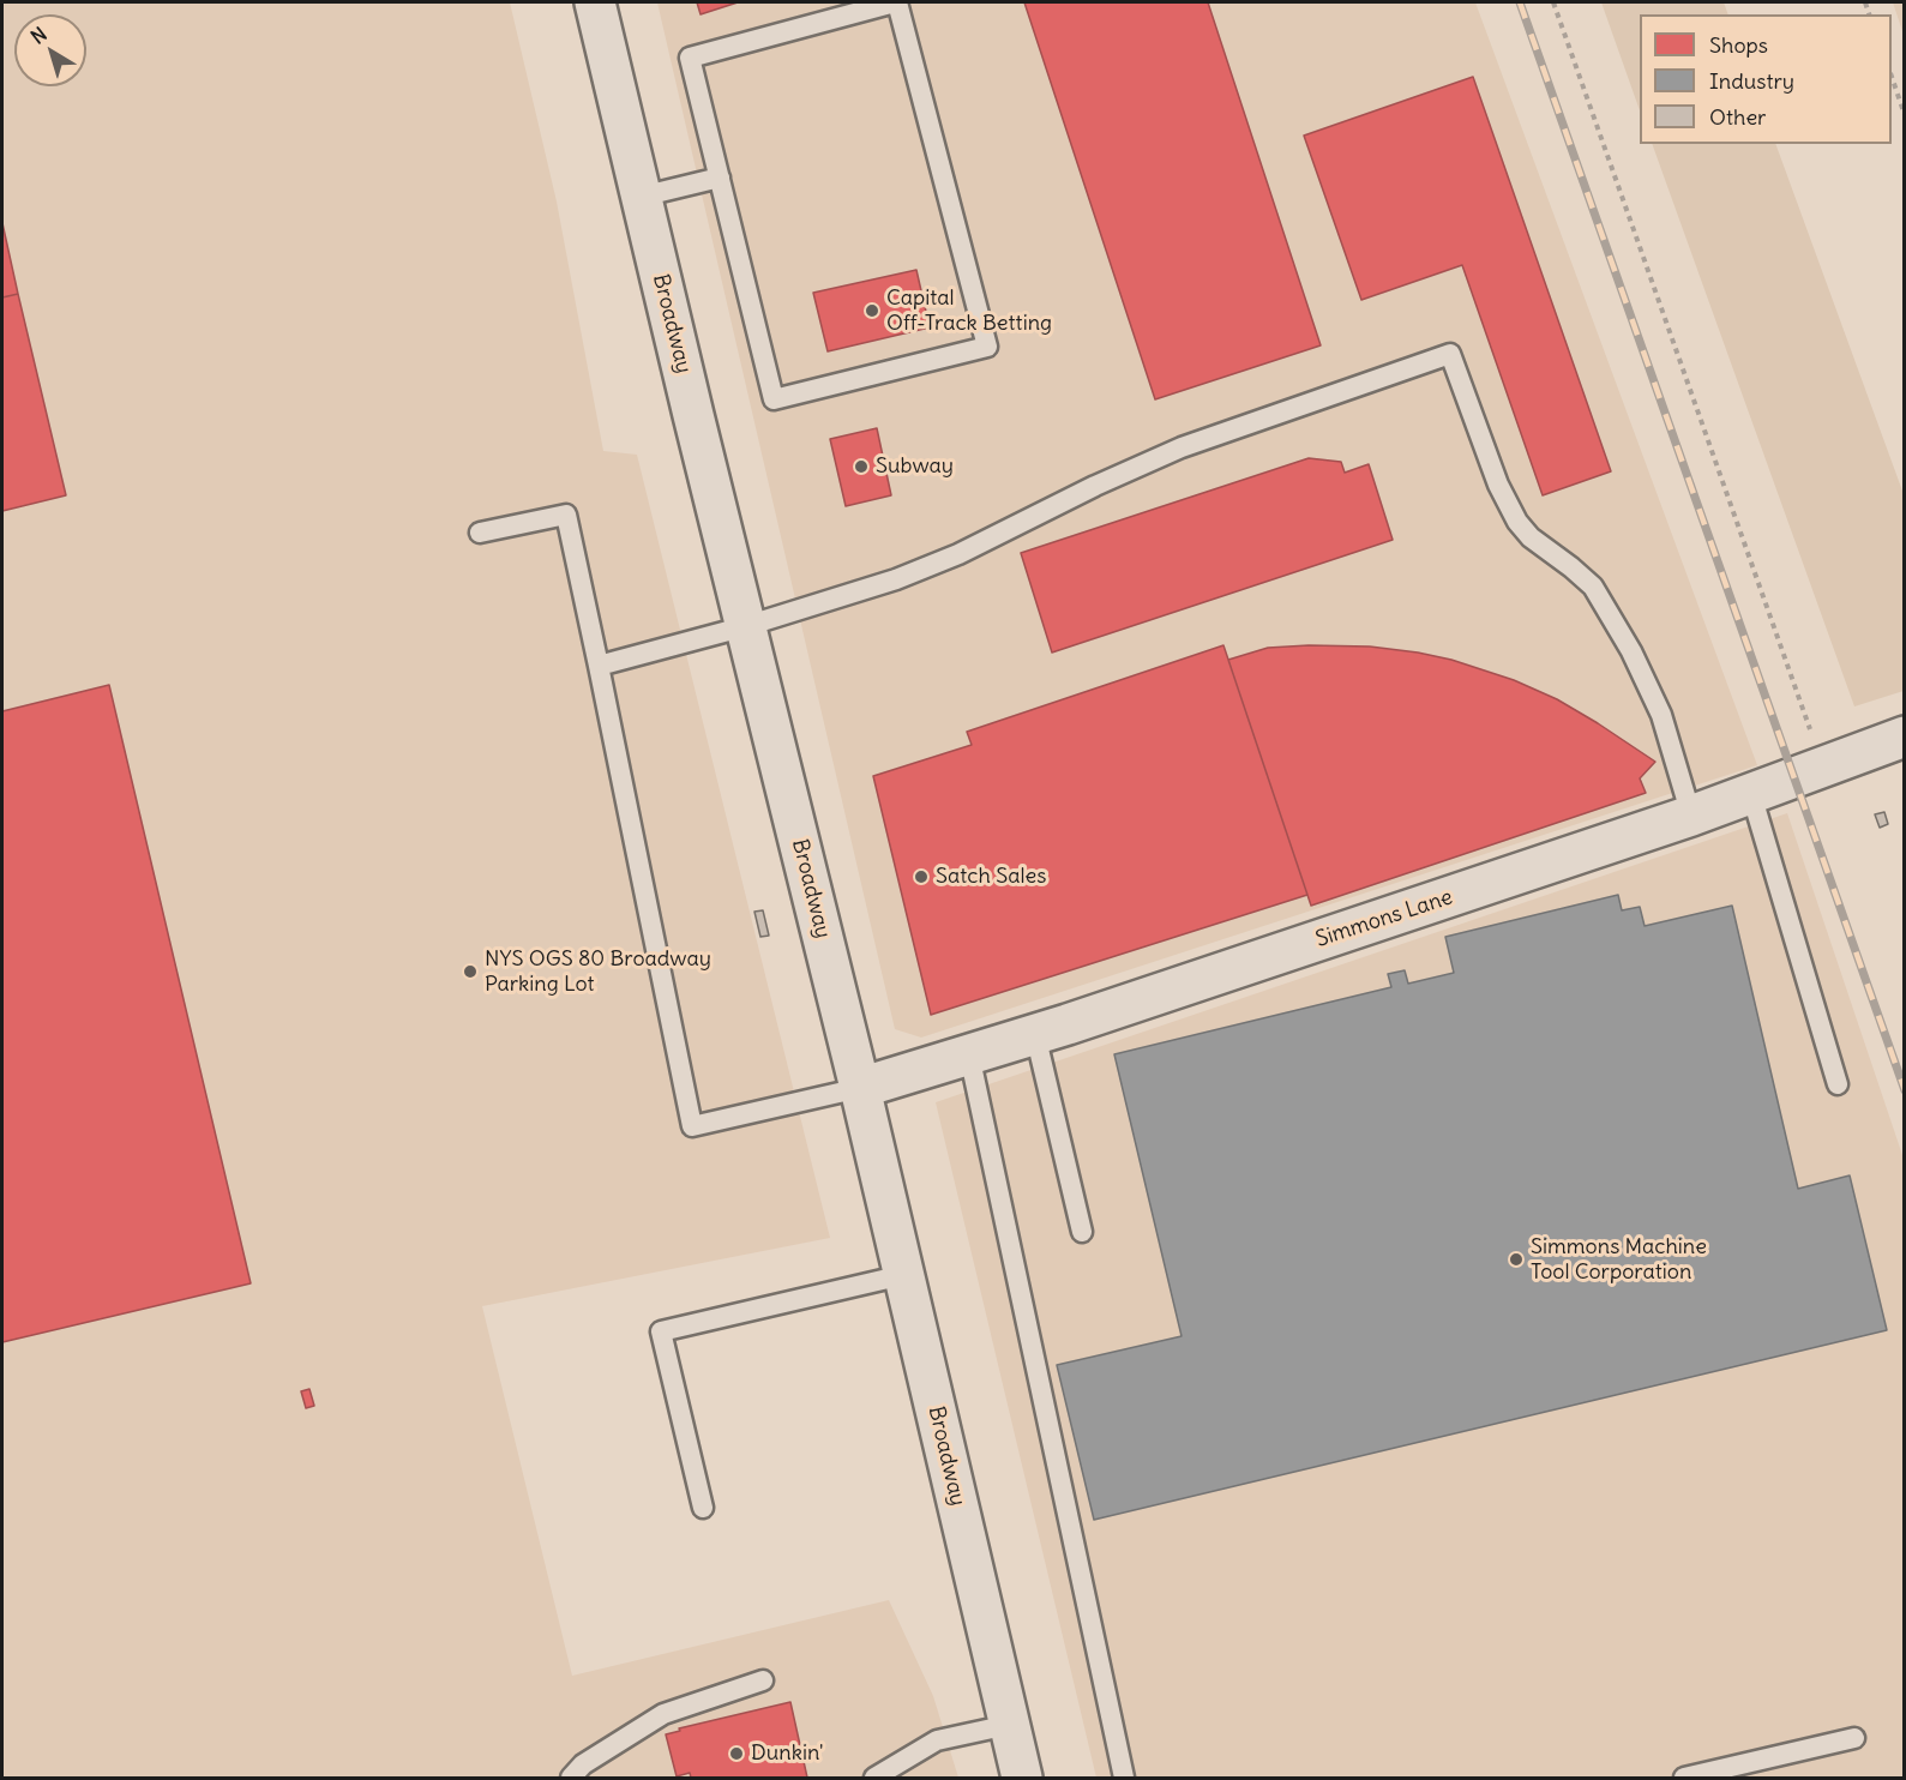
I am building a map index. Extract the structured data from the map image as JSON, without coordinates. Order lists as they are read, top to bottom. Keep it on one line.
{"streets":{"main road":["Broadway","Simmons Lane"]},"crossings":[["Broadway","Simmons Lane"]],"places":["Capital Off-Track Betting","Subway","Satch Sales","NYS OGS 80 Broadway Parking Lot","Simmons Machine Tool Corporation","Dunkin'"],"legend":["Shops","Industry","Other"],"north":"top left"}
